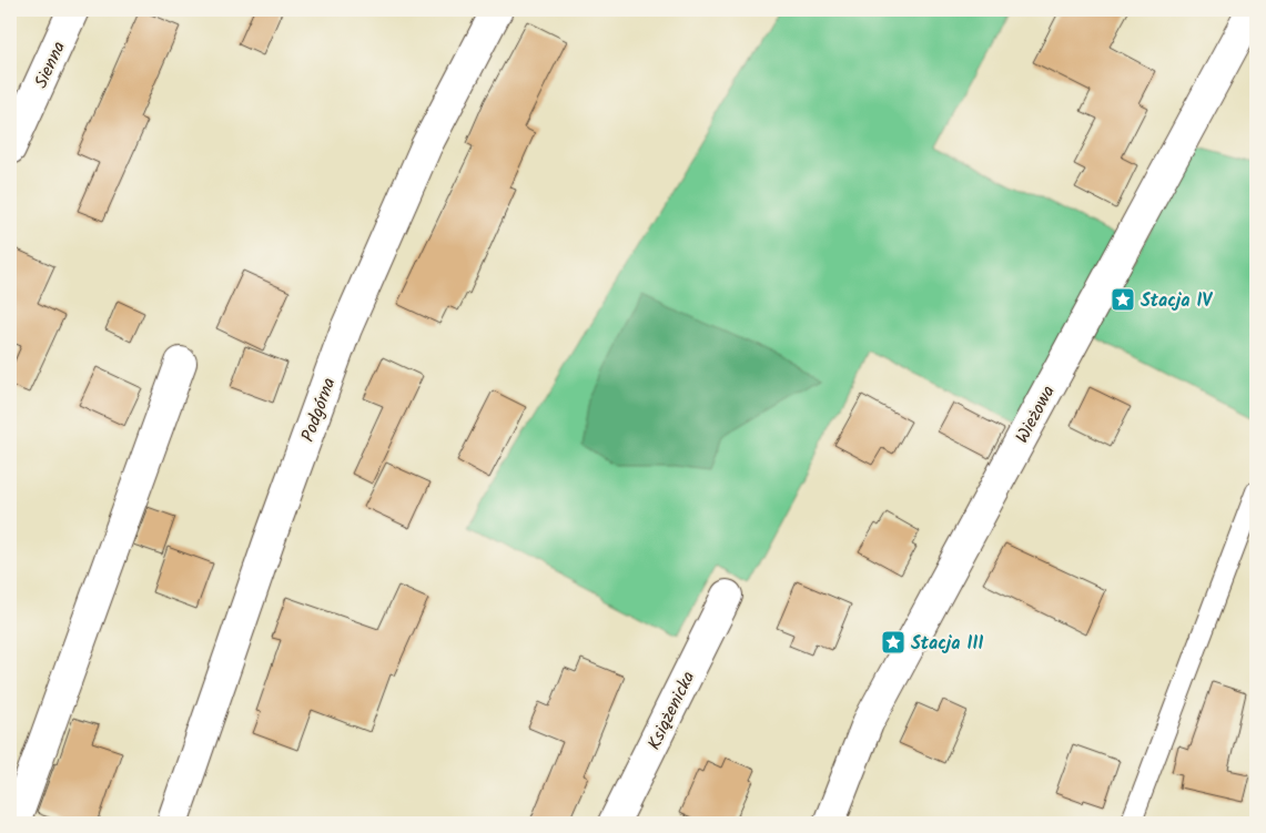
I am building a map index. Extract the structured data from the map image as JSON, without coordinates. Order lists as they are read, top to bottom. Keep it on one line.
{"streets":{"street":["Sienna","Podgórna","Wieżowa","Książenicka"]},"places":{"place":["Stacja IV","Stacja III"]}}
